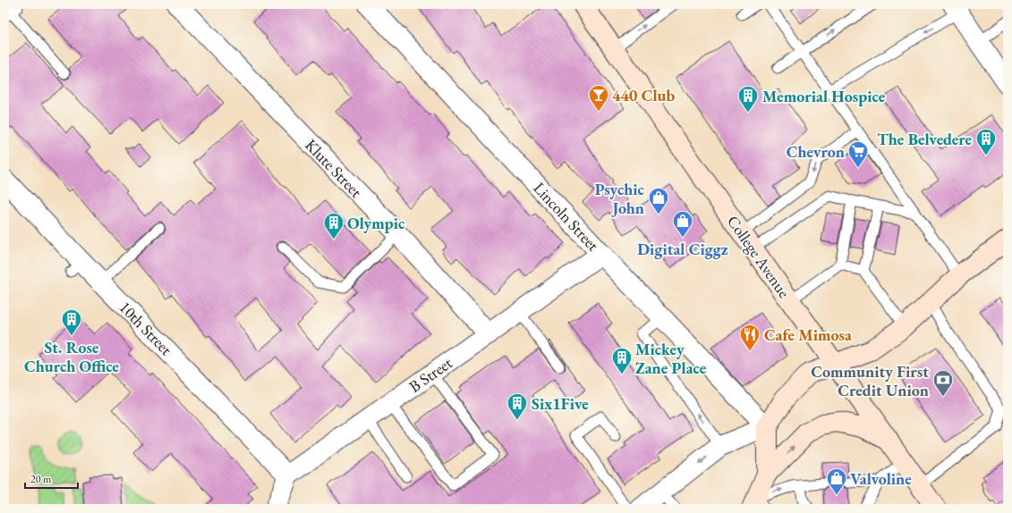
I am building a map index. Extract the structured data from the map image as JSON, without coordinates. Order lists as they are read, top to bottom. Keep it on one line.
{"streets":{"main road":["College Avenue"],"street":["Klute Street","Lincoln Street","10th Street","B Street"]},"crossings":[["Klute Street","B Street"],["Lincoln Street","B Street"],["10th Street","B Street"]],"places":{"bar":["440 Club"],"building":["Memorial Hospice","The Belvedere","Olympic","St. Rose Church Office","Mickey Zane Place","Six1Five"],"supermarket":["Chevron"],"shop":["Psychic John","Digital Ciggz","Valvoline"],"restaurant":["Cafe Mimosa"],"bank":["Community First Credit Union"]},"scale_bar":"20 m"}
